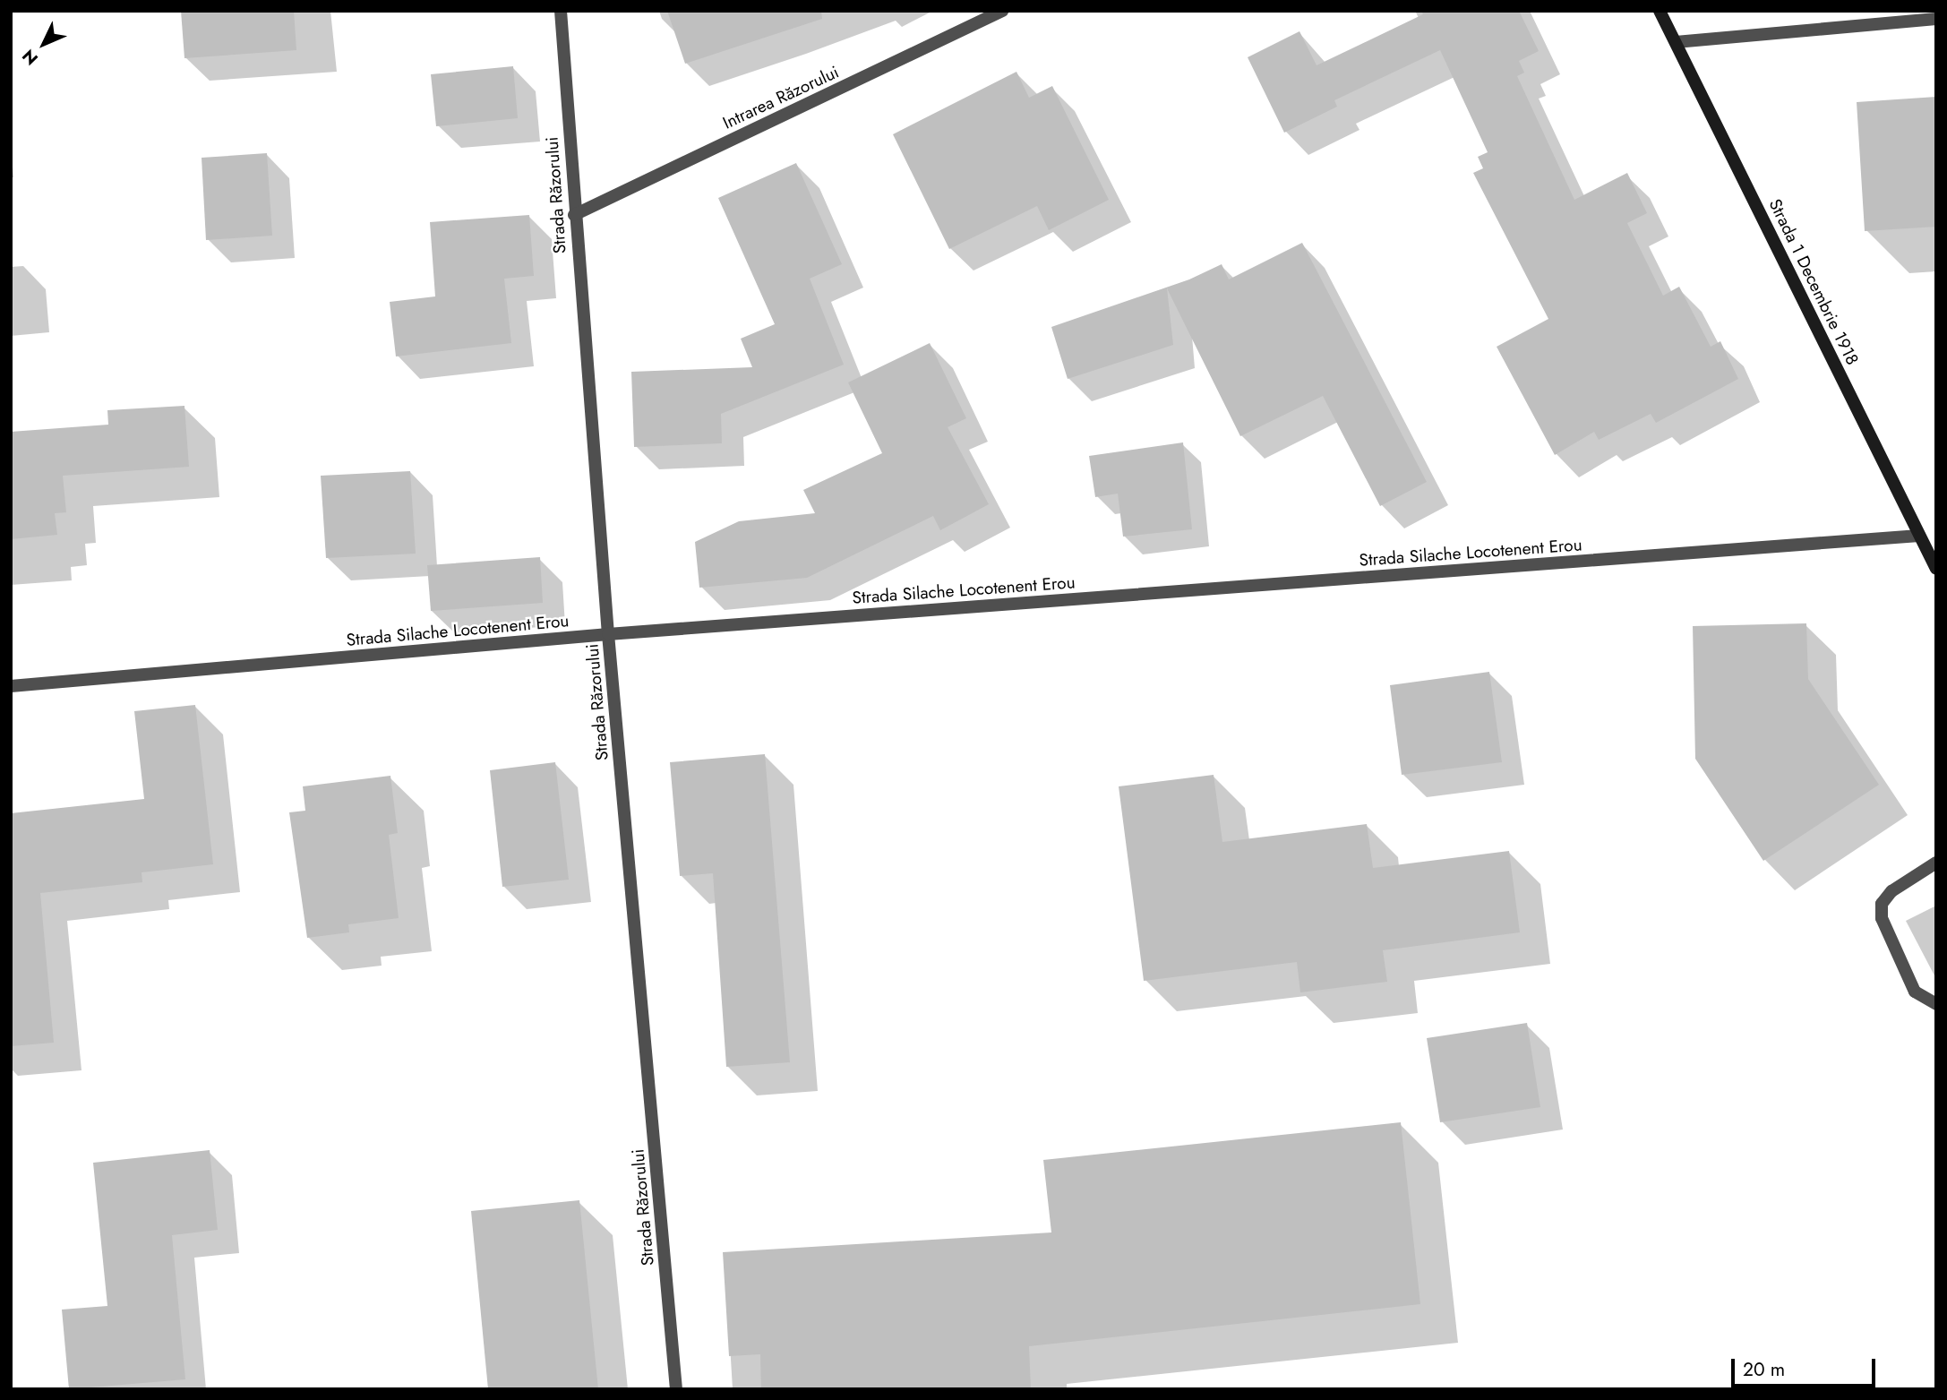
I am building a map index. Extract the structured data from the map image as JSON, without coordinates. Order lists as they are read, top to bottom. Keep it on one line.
{"streets":{"main road":["Strada 1 Decembrie 1918"],"street":["Intrarea Răzorului","Strada Răzorului","Strada Silache Locotenent Erou"]},"crossings":[["Intrarea Răzorului","Strada Răzorului"],["Strada Răzorului","Strada Silache Locotenent Erou"],["Strada 1 Decembrie 1918","Strada Silache Locotenent Erou"]],"scale_bar":"20 m","north":"bottom left"}
